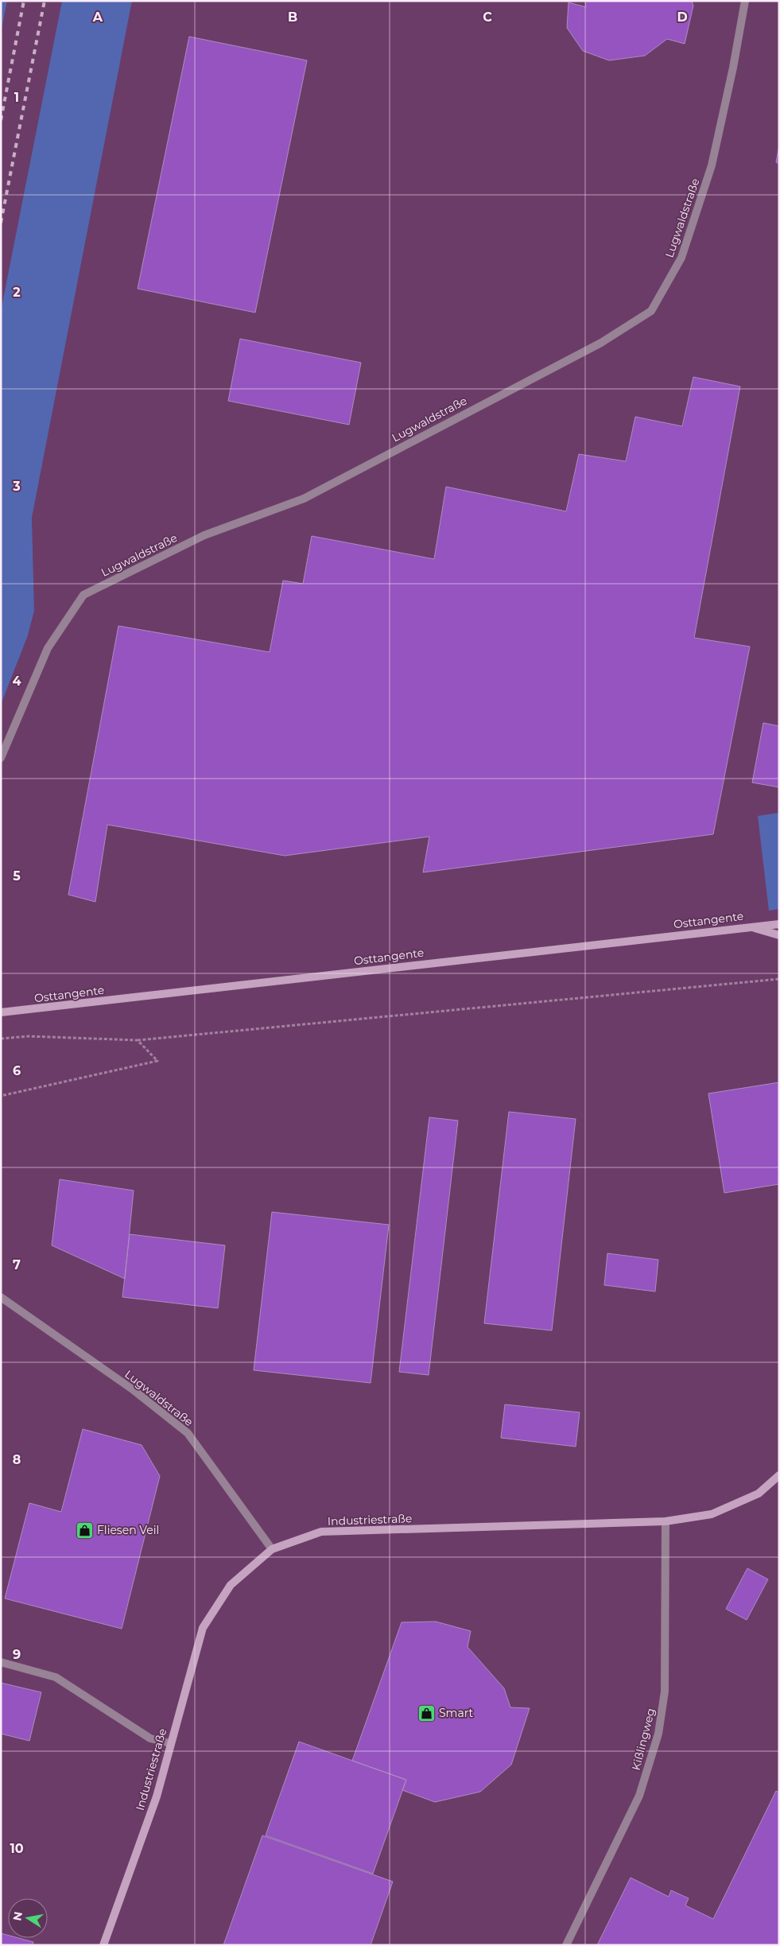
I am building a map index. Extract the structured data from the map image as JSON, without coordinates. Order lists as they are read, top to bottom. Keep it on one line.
{"streets":{"street":["Lugwaldstraße","Osttangente","Industriestraße","Kißlingweg"]},"crossings":[["Lugwaldstraße","Industriestraße"],["Industriestraße","Kißlingweg"]],"places":{"shop":["Fliesen Veil","Smart"]},"north":"left","grid":{"columns":["A","B","C","D"],"rows":["1","2","3","4","5","6","7","8","9","10"]}}
